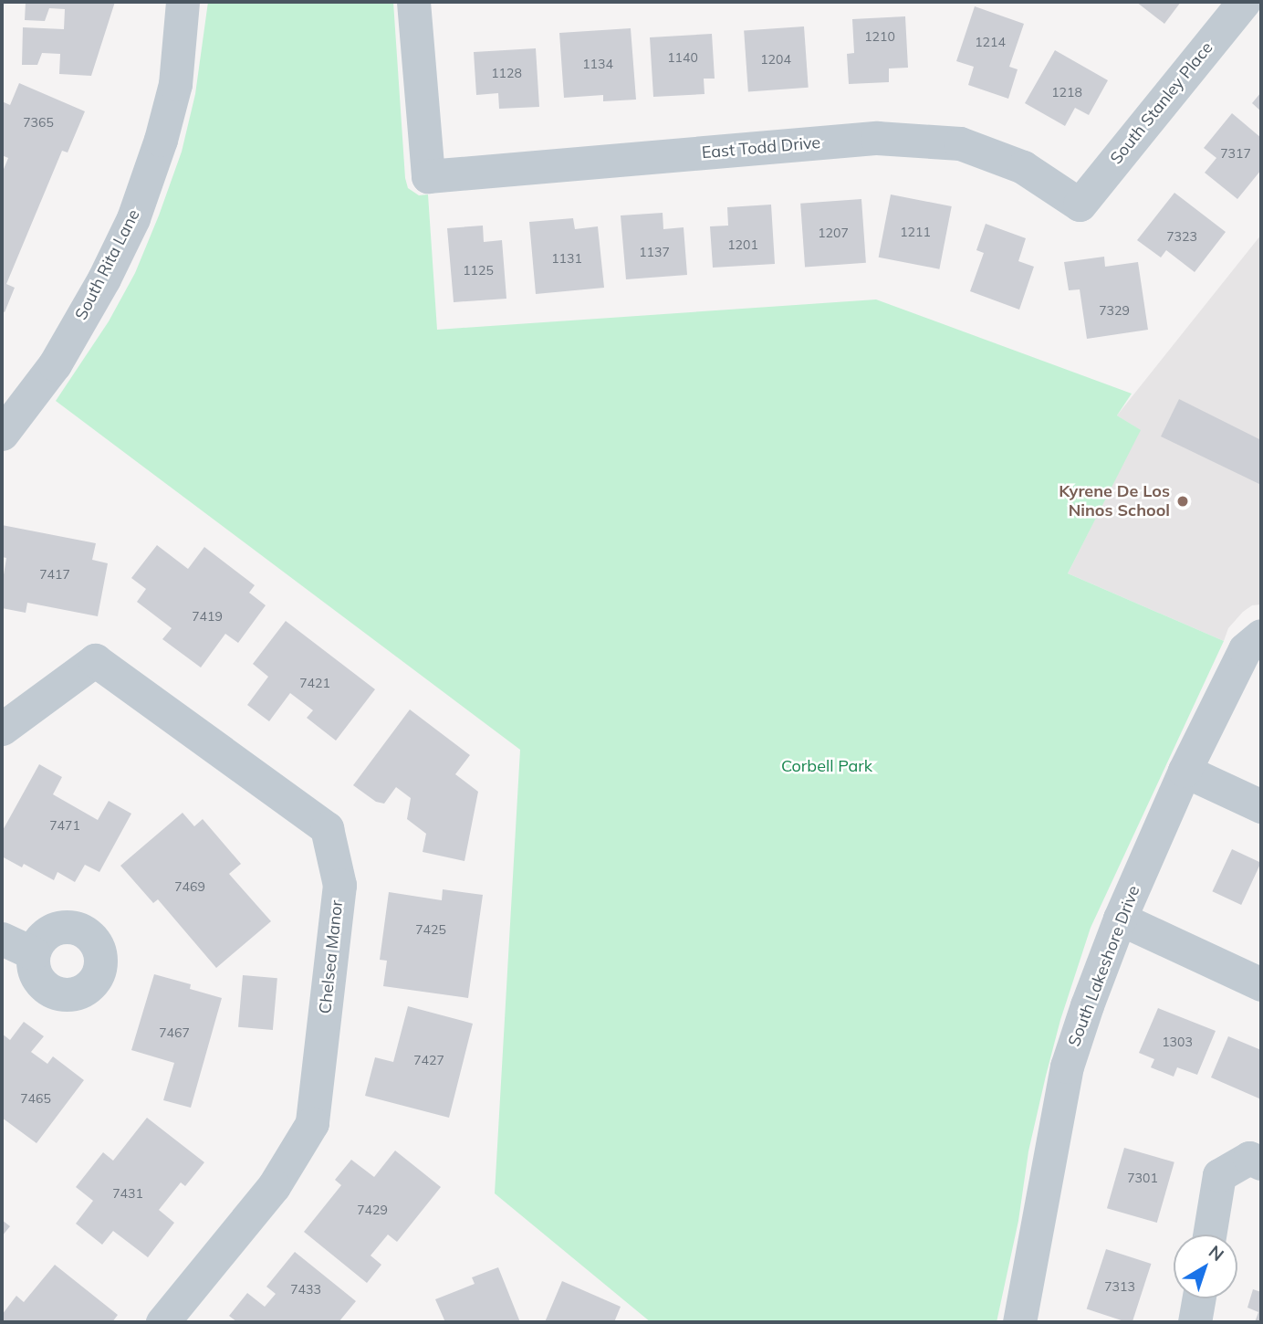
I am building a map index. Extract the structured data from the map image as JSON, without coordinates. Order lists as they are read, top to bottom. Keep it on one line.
{"streets":{"street":["South Stanley Place","East Todd Drive","South Rita Lane","Chelsea Manor","South Lakeshore Drive"]},"crossings":[["South Stanley Place","East Todd Drive"]],"parks":["Corbell Park"],"places":["Kyrene De Los Ninos School"],"house_numbers":["1210","1214","1140","1204","1134","1128","1218","7365","7317","1211","1207","7323","1201","1137","1131","1125","7329","7417","7419","7421","7471","7469","7425","7467","1303","7427","7465","7301","7431","7429","7313","7433"],"north":"top right"}
